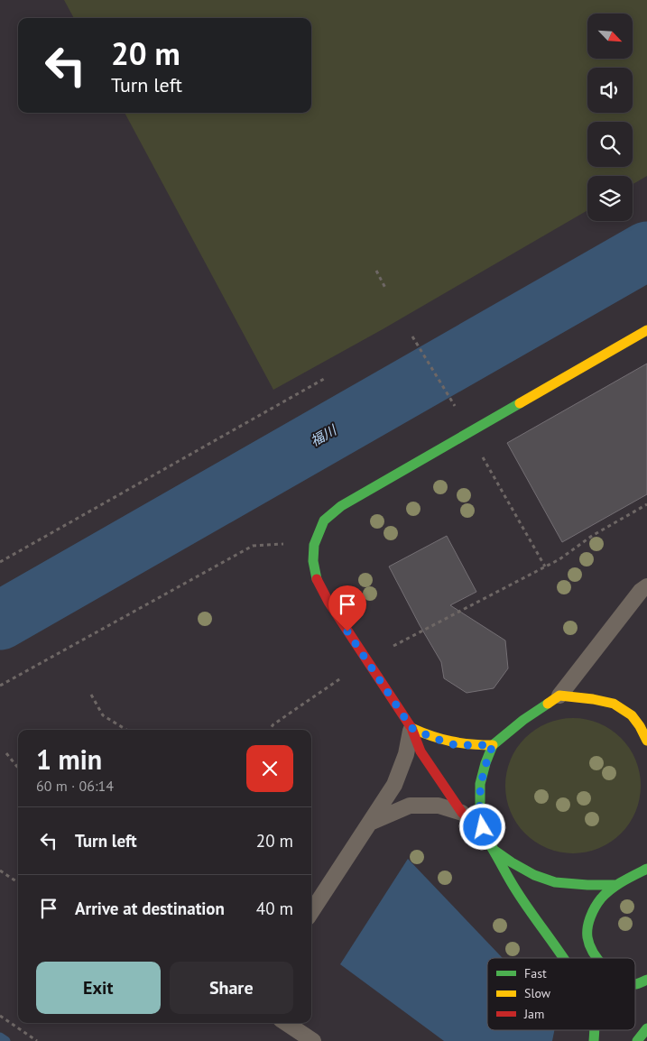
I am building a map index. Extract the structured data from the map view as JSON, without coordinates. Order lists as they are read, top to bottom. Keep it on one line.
{"water":["福川"],"legend":["Fast","Slow","Jam"],"north":"bottom right","page":{"turn":["20 m","Turn left"],"heading":["1 min","60 m · 06:14"],"list":[{"name":"Turn left","value":"20 m"},{"name":"Arrive at destination","value":"40 m"}],"buttons":["Exit","Share"]}}
